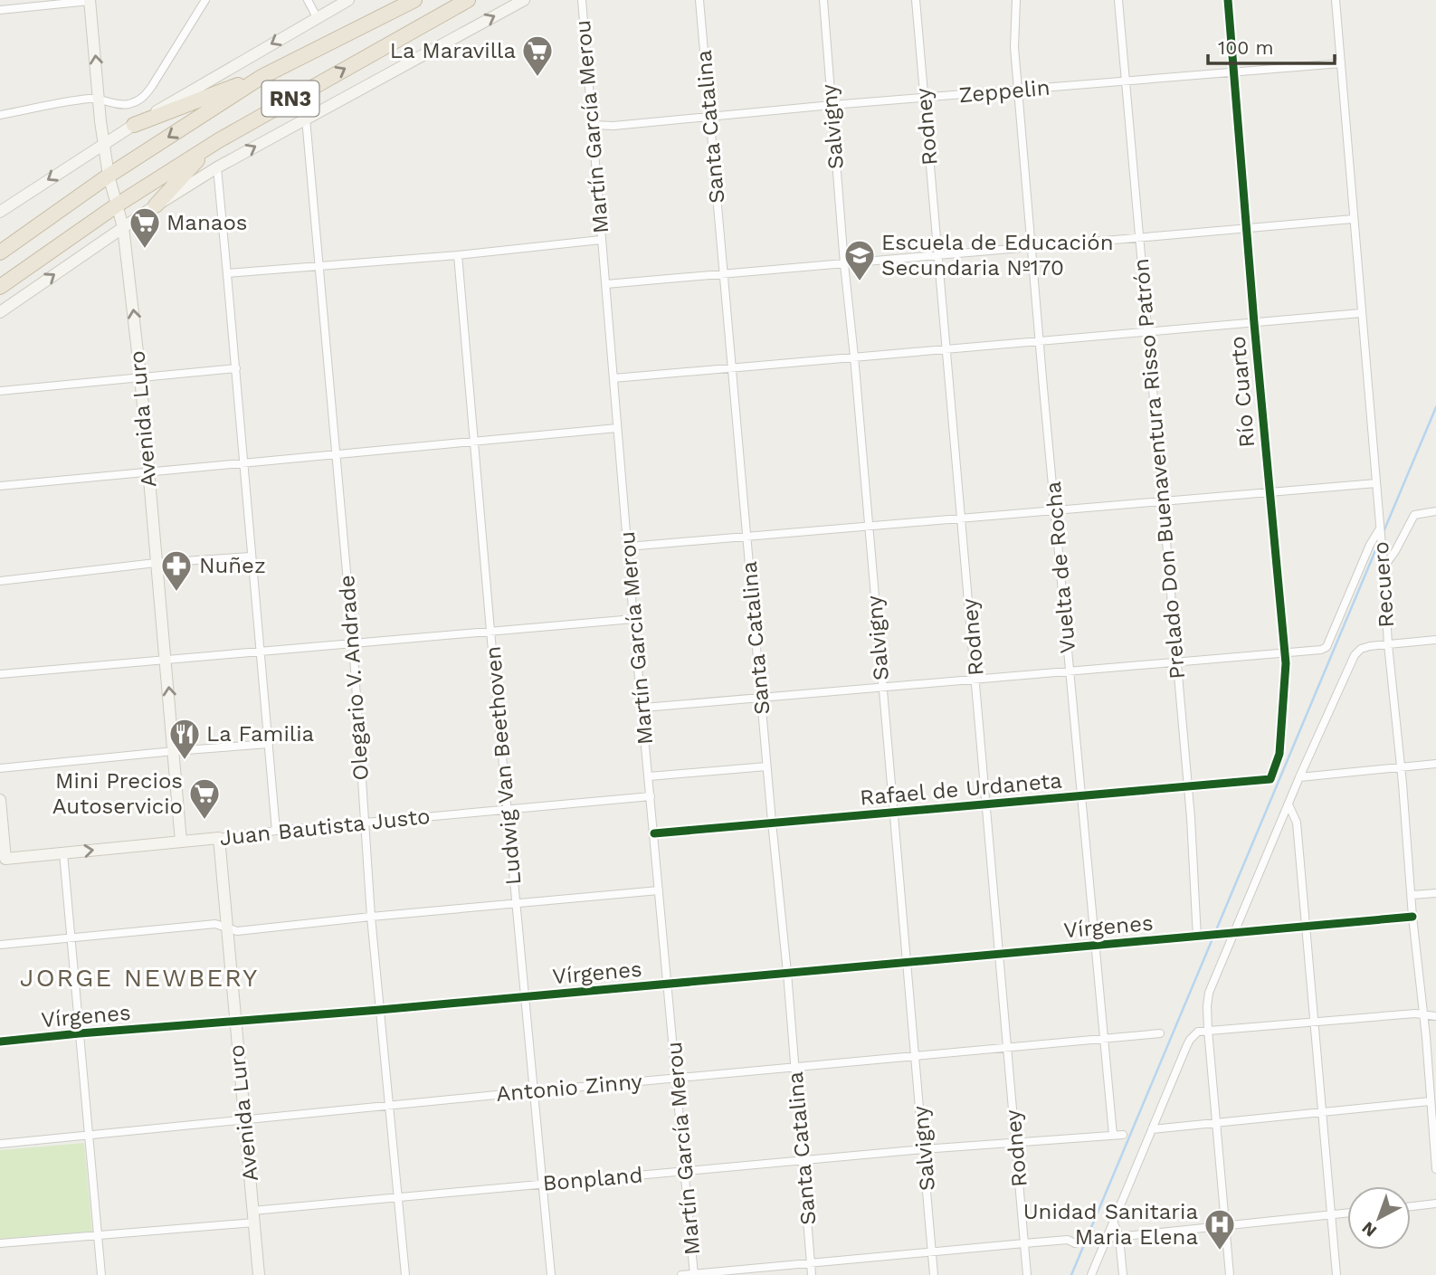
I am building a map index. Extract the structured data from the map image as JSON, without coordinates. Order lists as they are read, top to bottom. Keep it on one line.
{"streets":{"highway":["RN3"],"street":["Zeppelin","Martín García Merou","Santa Catalina","Salvigny","Rodney","Río Cuarto","Avenida Luro","Prelado Don Buenaventura Risso Patrón","Vuelta de Rocha","Recuero","Olegario V. Andrade","Ludwig Van Beethoven","Rafael de Urdaneta","Juan Bautista Justo","Vírgenes","Antonio Zinny","Bonpland"]},"crossings":[["Zeppelin","Martín García Merou"],["Zeppelin","Santa Catalina"],["Zeppelin","Salvigny"],["Zeppelin","Rodney"],["Zeppelin","Río Cuarto"],["Zeppelin","Prelado Don Buenaventura Risso Patrón"],["Zeppelin","Vuelta de Rocha"],["Zeppelin","Recuero"],["RN3","Avenida Luro"],["Martín García Merou","Rafael de Urdaneta"],["Martín García Merou","Juan Bautista Justo"],["Martín García Merou","Vírgenes"],["Martín García Merou","Antonio Zinny"],["Martín García Merou","Bonpland"],["Santa Catalina","Rafael de Urdaneta"],["Santa Catalina","Vírgenes"],["Santa Catalina","Antonio Zinny"],["Santa Catalina","Bonpland"],["Salvigny","Rafael de Urdaneta"],["Salvigny","Vírgenes"],["Salvigny","Antonio Zinny"],["Salvigny","Bonpland"],["Rodney","Rafael de Urdaneta"],["Rodney","Vírgenes"],["Rodney","Antonio Zinny"],["Rodney","Bonpland"],["Río Cuarto","Rafael de Urdaneta"],["Avenida Luro","Juan Bautista Justo"],["Avenida Luro","Vírgenes"],["Avenida Luro","Antonio Zinny"],["Avenida Luro","Bonpland"],["Prelado Don Buenaventura Risso Patrón","Rafael de Urdaneta"],["Prelado Don Buenaventura Risso Patrón","Vírgenes"],["Vuelta de Rocha","Rafael de Urdaneta"],["Vuelta de Rocha","Vírgenes"],["Vuelta de Rocha","Antonio Zinny"],["Vuelta de Rocha","Bonpland"],["Olegario V. Andrade","Juan Bautista Justo"],["Olegario V. Andrade","Vírgenes"],["Olegario V. Andrade","Antonio Zinny"],["Olegario V. Andrade","Bonpland"],["Ludwig Van Beethoven","Juan Bautista Justo"],["Ludwig Van Beethoven","Vírgenes"],["Ludwig Van Beethoven","Antonio Zinny"],["Ludwig Van Beethoven","Bonpland"]],"districts":["JORGE NEWBERY"],"places":{"supermarket":["La Maravilla","Manaos","Mini Precios Autoservicio"],"school or university":["Escuela de Educación Secundaria Nº170"],"pharmacy":["Nuñez"],"restaurant":["La Familia"],"hospital":["Unidad Sanitaria Maria Elena"]},"scale_bar":"100 m","north":"bottom left"}
